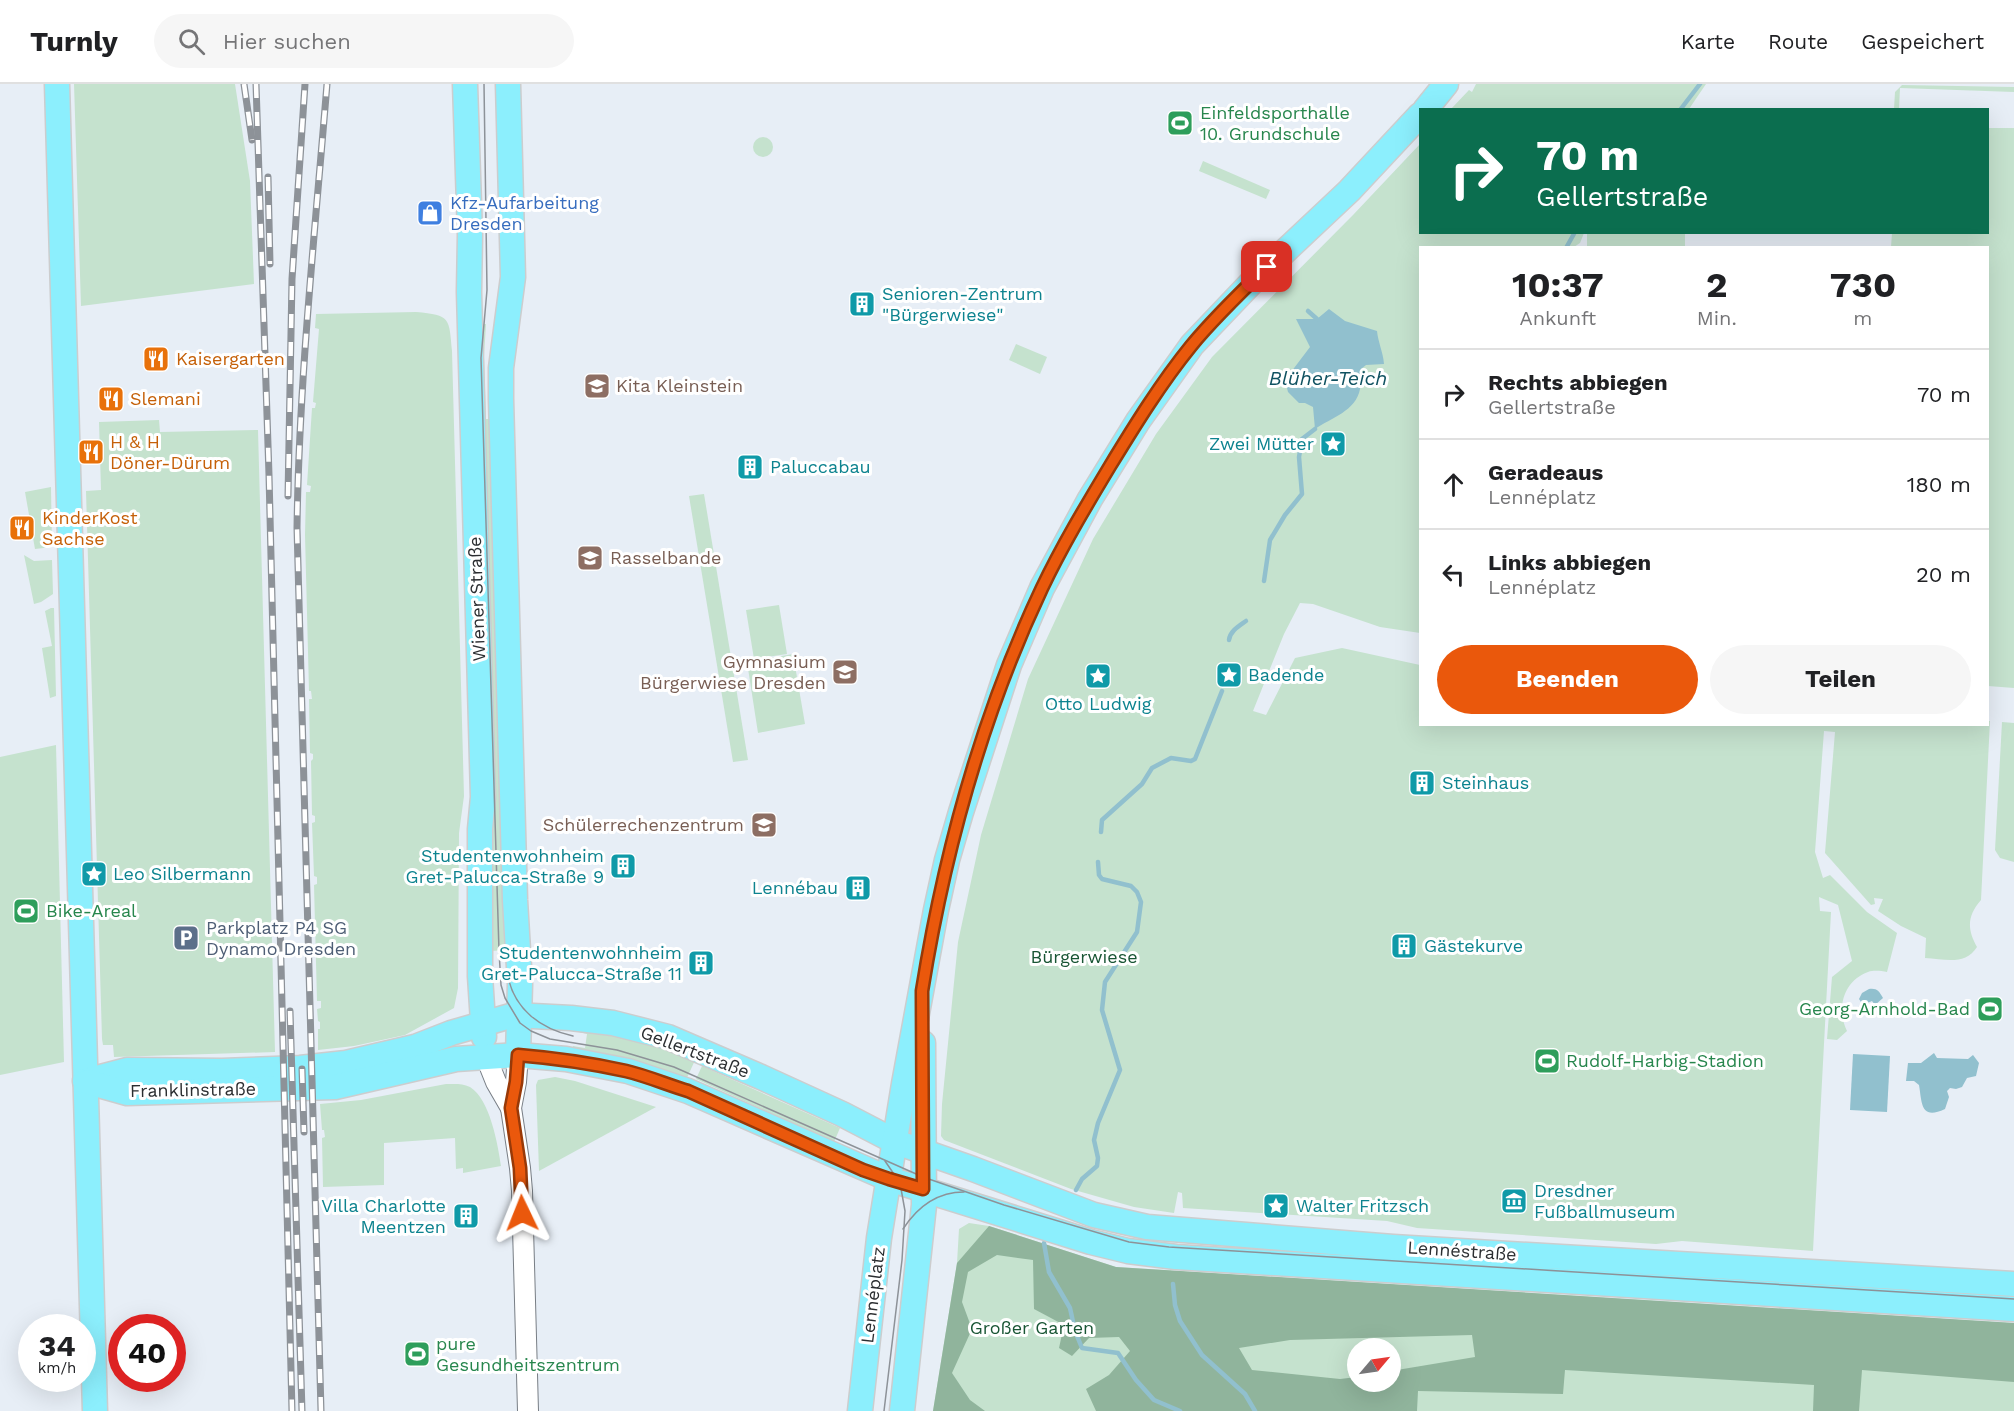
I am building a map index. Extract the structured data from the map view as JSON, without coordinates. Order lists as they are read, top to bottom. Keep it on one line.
{"streets":{"main road":["Wiener Straße","Gellertstraße","Franklinstraße","Lennéstraße","Lennéplatz"]},"crossings":[["Wiener Straße","Gellertstraße"],["Wiener Straße","Franklinstraße"],["Gellertstraße","Franklinstraße"],["Gellertstraße","Lennéplatz"]],"water":["Blüher-Teich"],"parks":["Bürgerwiese","Großer Garten"],"places":{"sports":["Einfeldsporthalle 10. Grundschule","Bike-Areal","Georg-Arnhold-Bad","Rudolf-Harbig-Stadion","pure Gesundheitszentrum"],"shop":["Kfz-Aufarbeitung Dresden"],"building":["Senioren-Zentrum \"Bürgerwiese\"","Paluccabau","Steinhaus","Studentenwohnheim Gret-Palucca-Straße 9","Lennébau","Gästekurve","Studentenwohnheim Gret-Palucca-Straße 11","Villa Charlotte Meentzen"],"restaurant":["Kaisergarten","Slemani","H & H Döner-Dürum","KinderKost Sachse"],"school or university":["Kita Kleinstein","Rasselbande","Gymnasium Bürgerwiese Dresden","Schülerrechenzentrum"],"place":["Zwei Mütter","Badende","Otto Ludwig","Leo Silbermann","Walter Fritzsch"],"parking":["Parkplatz P4 SG Dynamo Dresden"],"museum":["Dresdner Fußballmuseum"]},"north":"top right","page":{"header":"Turnly","search":"Hier suchen","nav":["Karte","Route","Gespeichert"],"turn":["70 m","Gellertstraße"],"eta":["10:37","Ankunft","2","Min.","730","m"],"list":[{"name":"Rechts abbiegen","note":"Gellertstraße","value":"70 m"},{"name":"Geradeaus","note":"Lennéplatz","value":"180 m"},{"name":"Links abbiegen","note":"Lennéplatz","value":"20 m"}],"buttons":["Beenden","Teilen"],"speed":"34 km/h","limit":"40"}}
